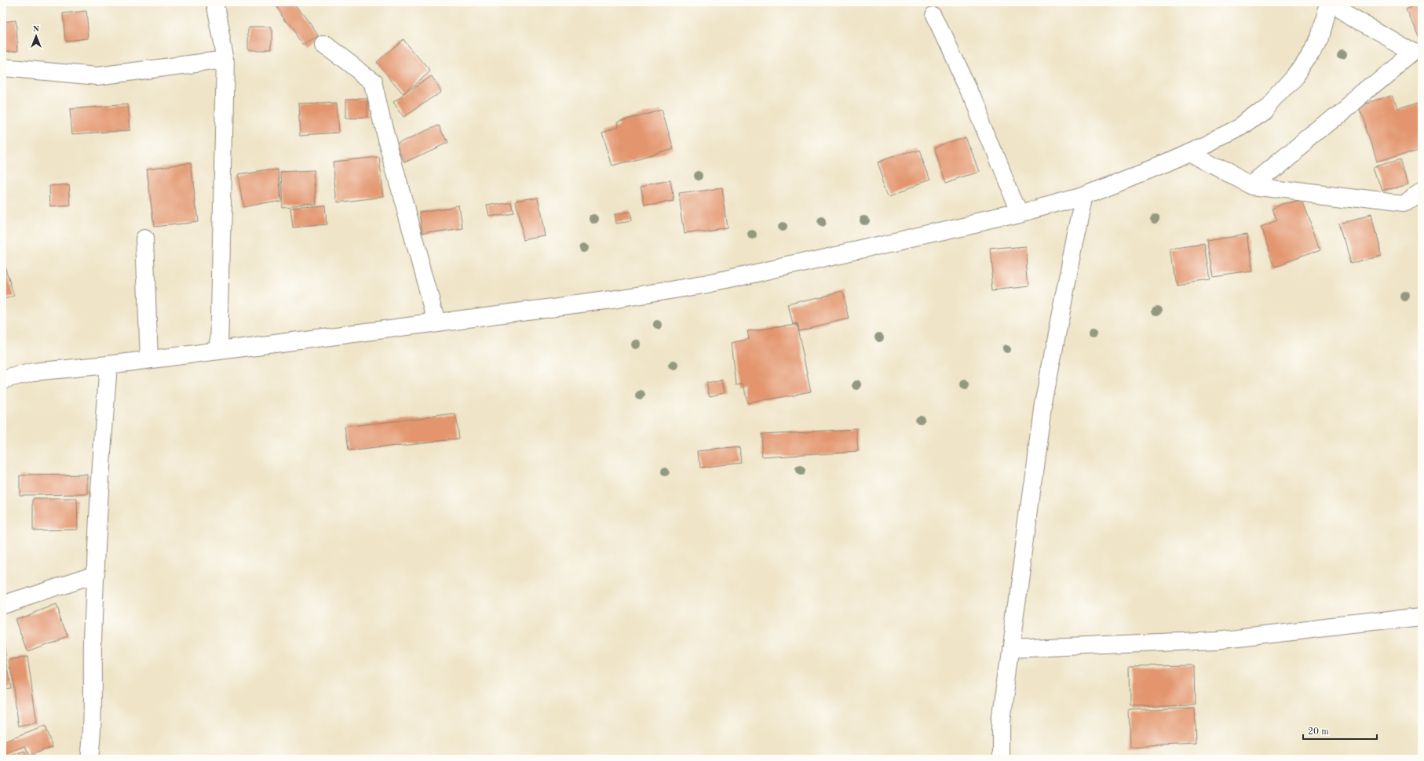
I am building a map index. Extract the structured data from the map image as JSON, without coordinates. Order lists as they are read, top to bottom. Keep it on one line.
{"scale_bar":"20 m","north":"top"}
